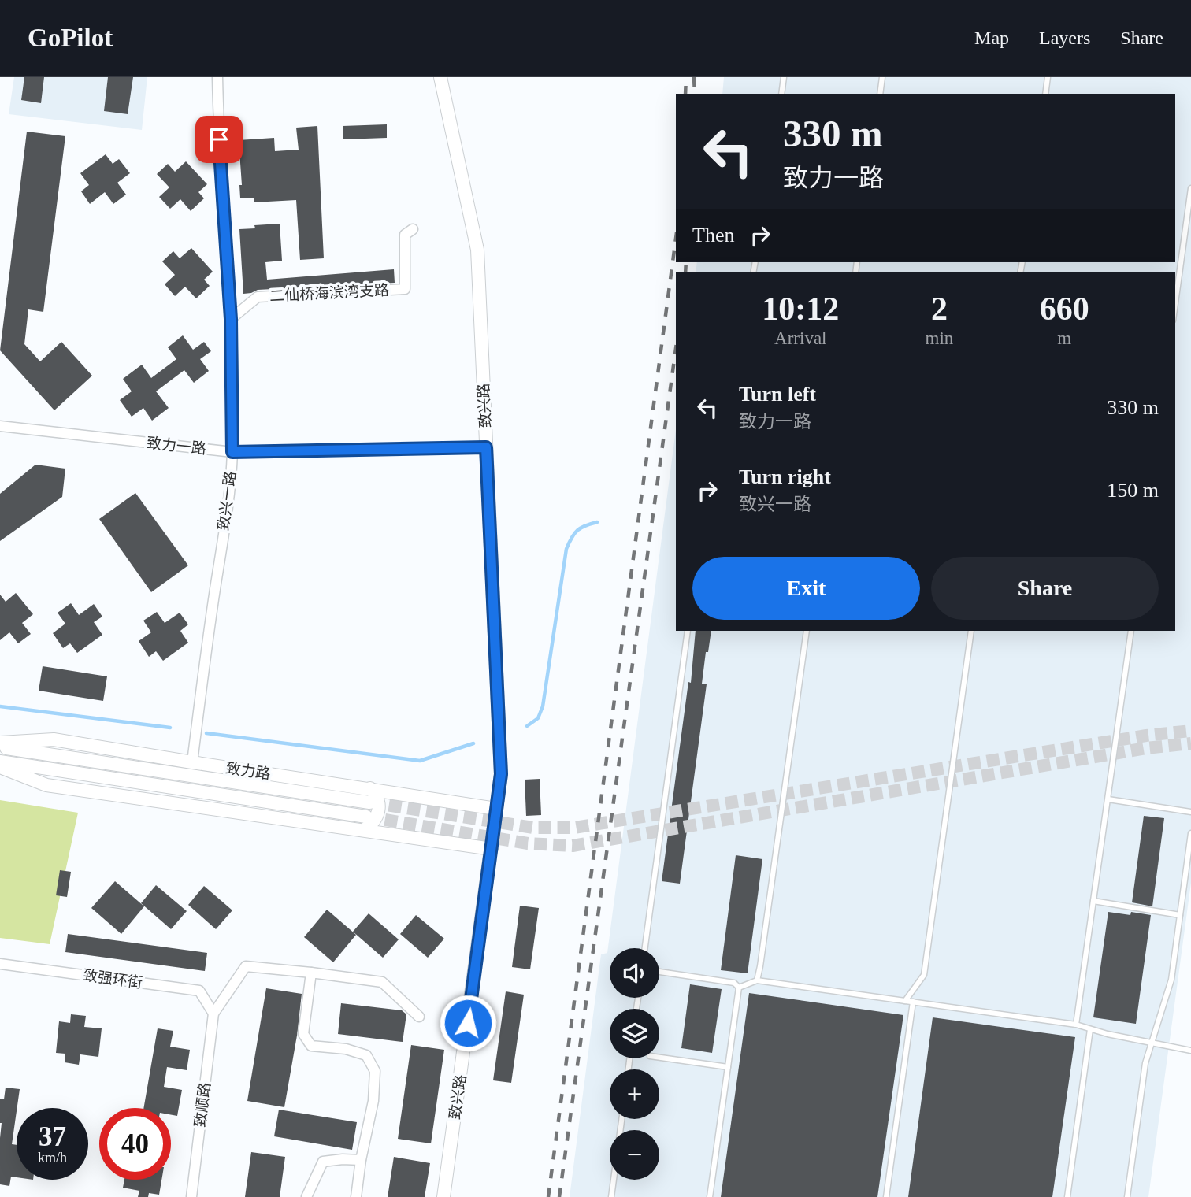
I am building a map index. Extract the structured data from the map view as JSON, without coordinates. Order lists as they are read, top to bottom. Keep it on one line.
{"streets":{"street":["二仙桥海滨湾支路","致兴路","致力一路","致兴一路","致力路","致强环街","致顺路"]},"crossings":[["二仙桥海滨湾支路","致兴一路"],["致兴路","致力一路"],["致兴路","致力路"],["致力一路","致兴一路"],["致兴一路","致力路"],["致强环街","致顺路"]],"page":{"header":"GoPilot","nav":["Map","Layers","Share"],"turn":["330 m","致力一路"],"then":"Then","eta":["10:12","Arrival","2","min","660","m"],"list":[{"name":"Turn left","note":"致力一路","value":"330 m"},{"name":"Turn right","note":"致兴一路","value":"150 m"}],"buttons":["Exit","Share"],"map_buttons":["+","−"],"speed":"37 km/h","limit":"40"}}
